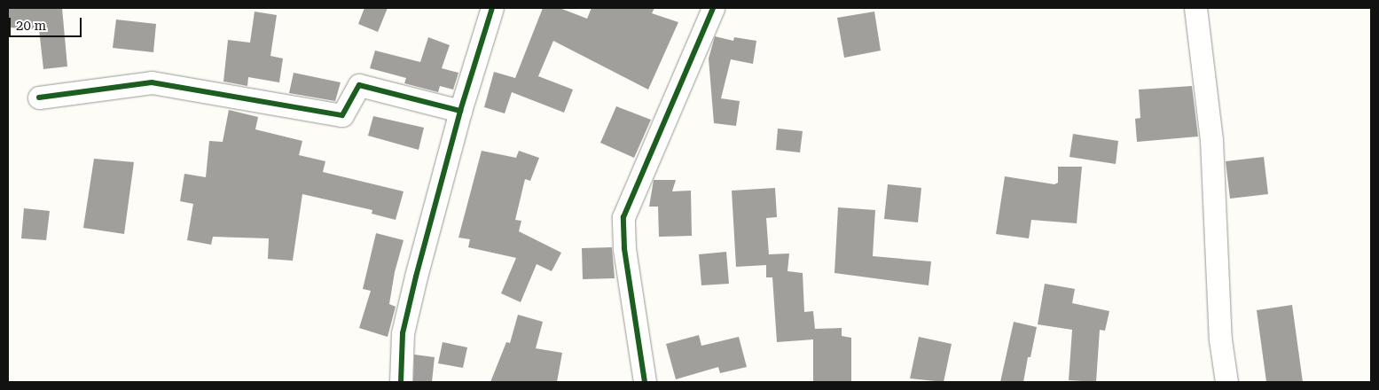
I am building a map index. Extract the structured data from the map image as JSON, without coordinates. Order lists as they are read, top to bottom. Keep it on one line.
{"scale_bar":"20 m"}
